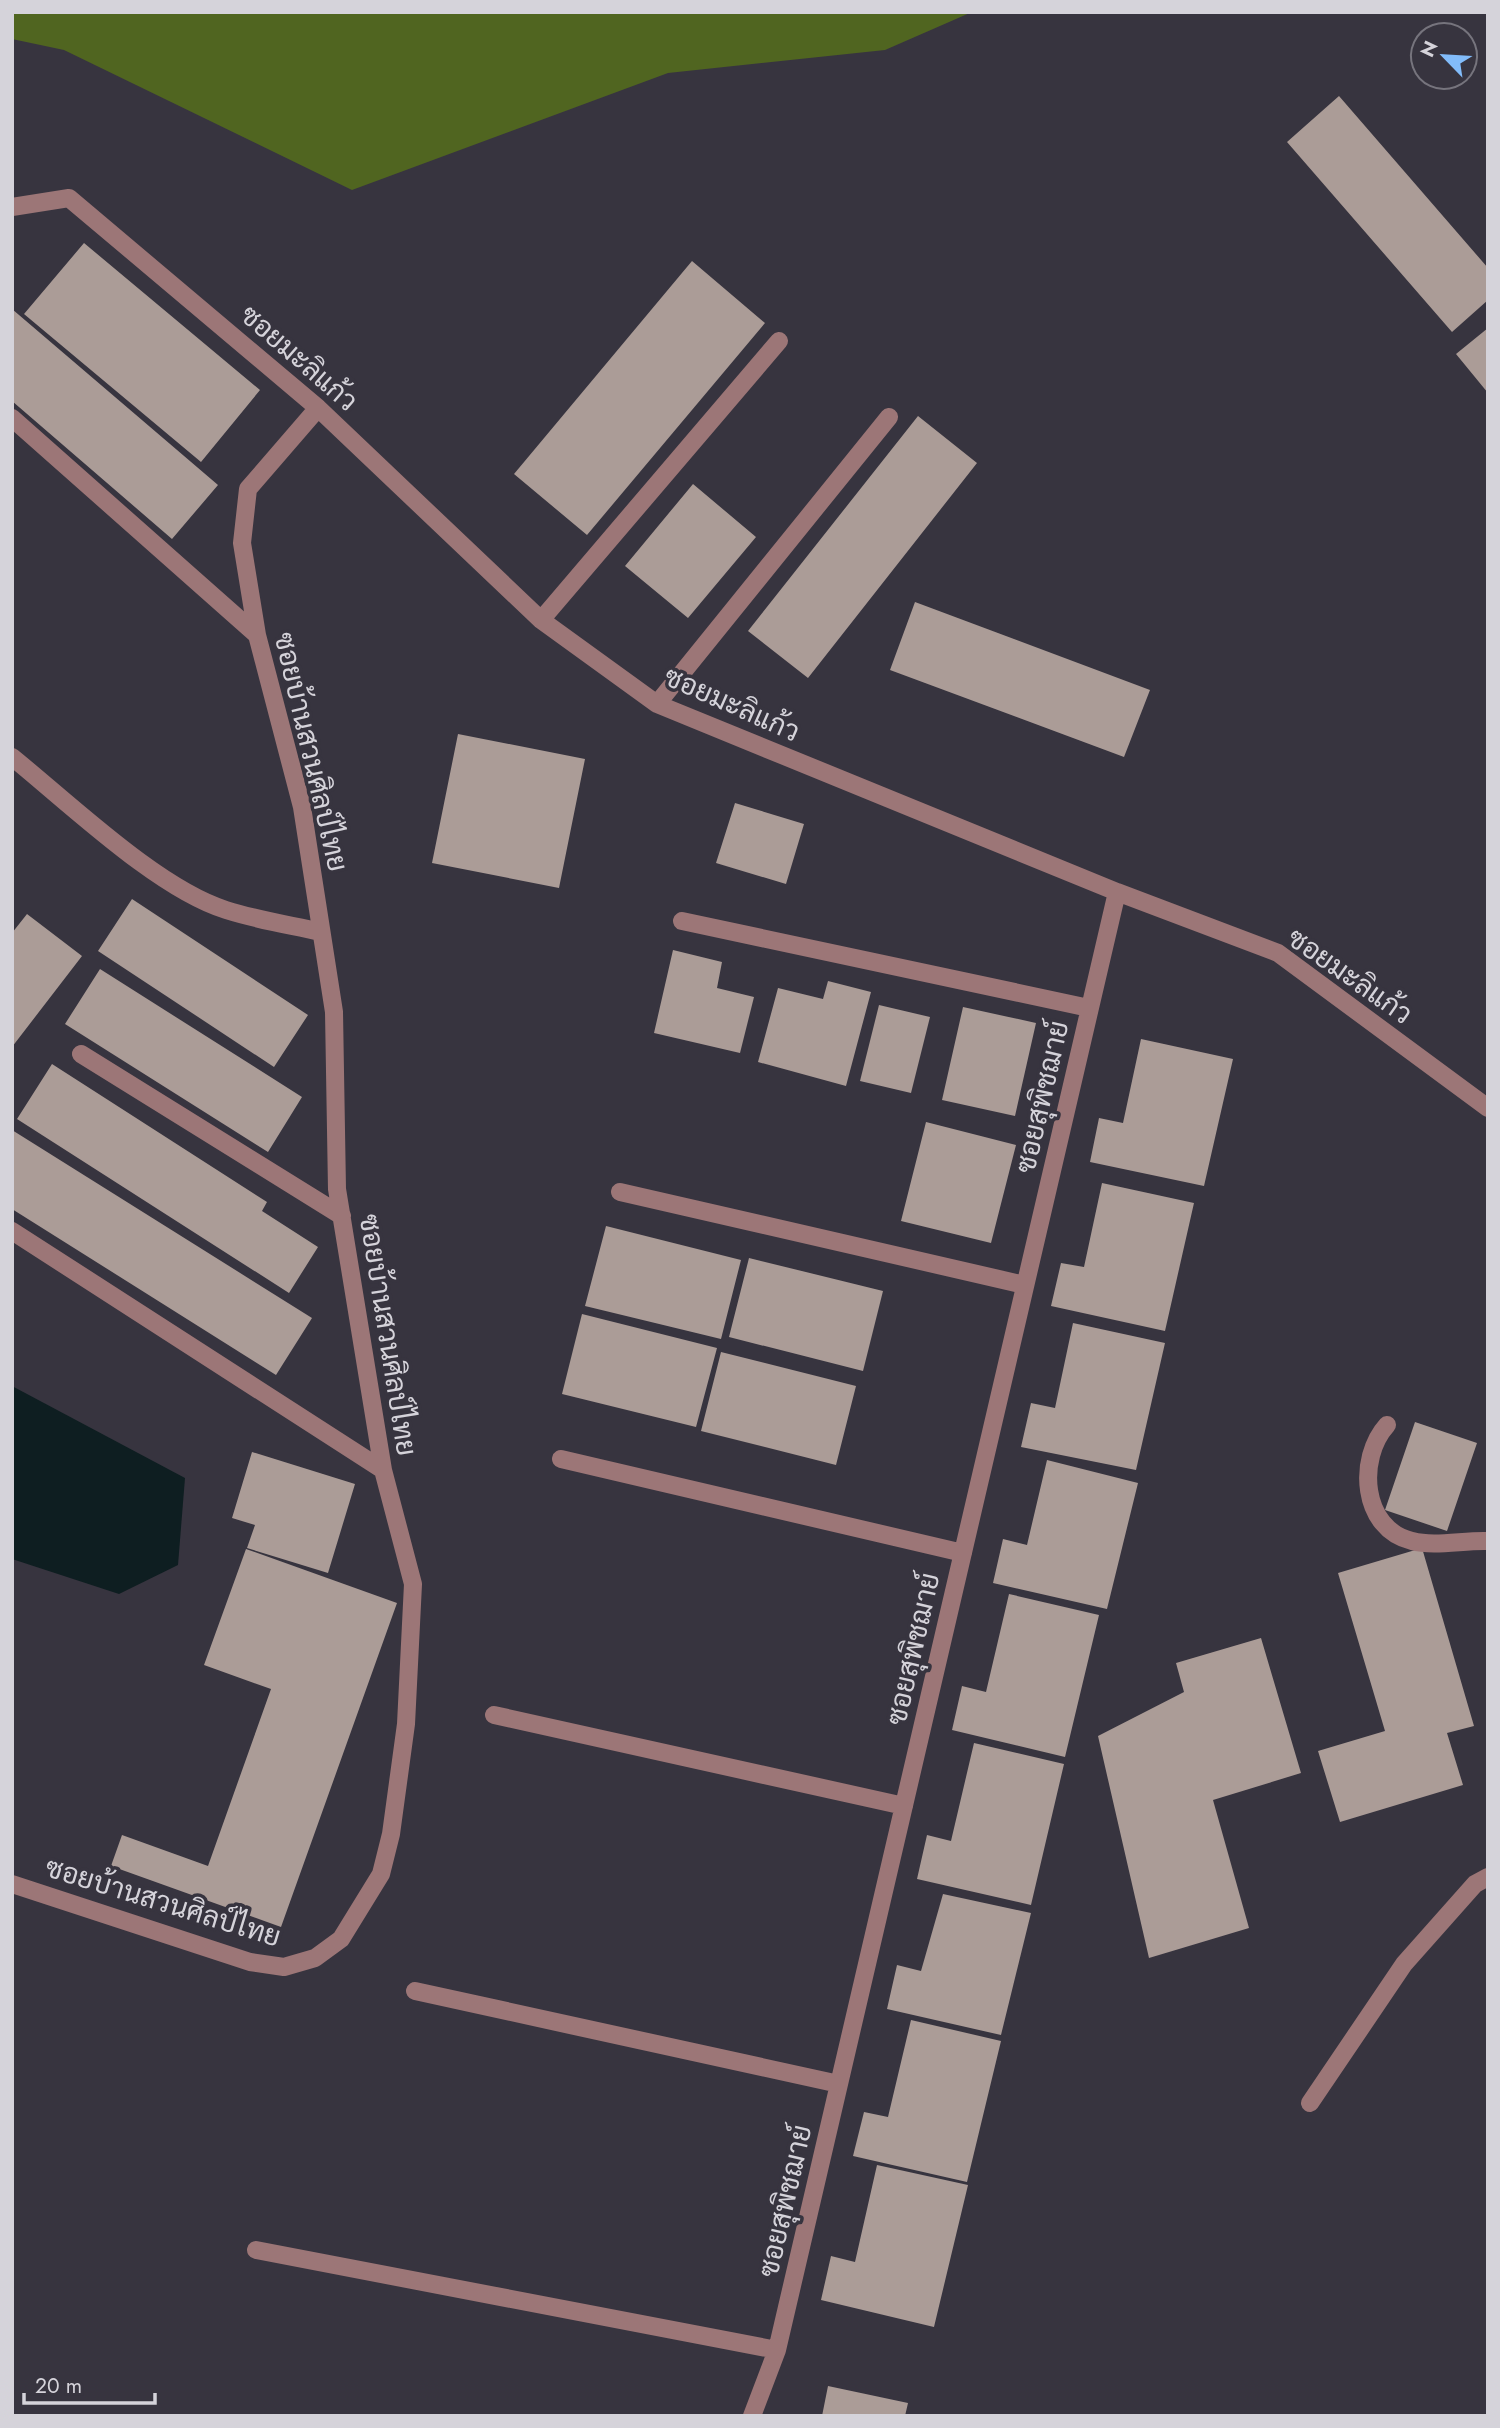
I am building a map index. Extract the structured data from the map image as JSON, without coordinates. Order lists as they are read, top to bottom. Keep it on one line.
{"streets":{"street":["ซอยมะลิแก้ว","ซอยบ้านสวนศิลป์ไทย","ซอยสุพิชฌาย์"]},"crossings":[["ซอยมะลิแก้ว","ซอยบ้านสวนศิลป์ไทย"],["ซอยมะลิแก้ว","ซอยสุพิชฌาย์"]],"scale_bar":"20 m","north":"top left"}
